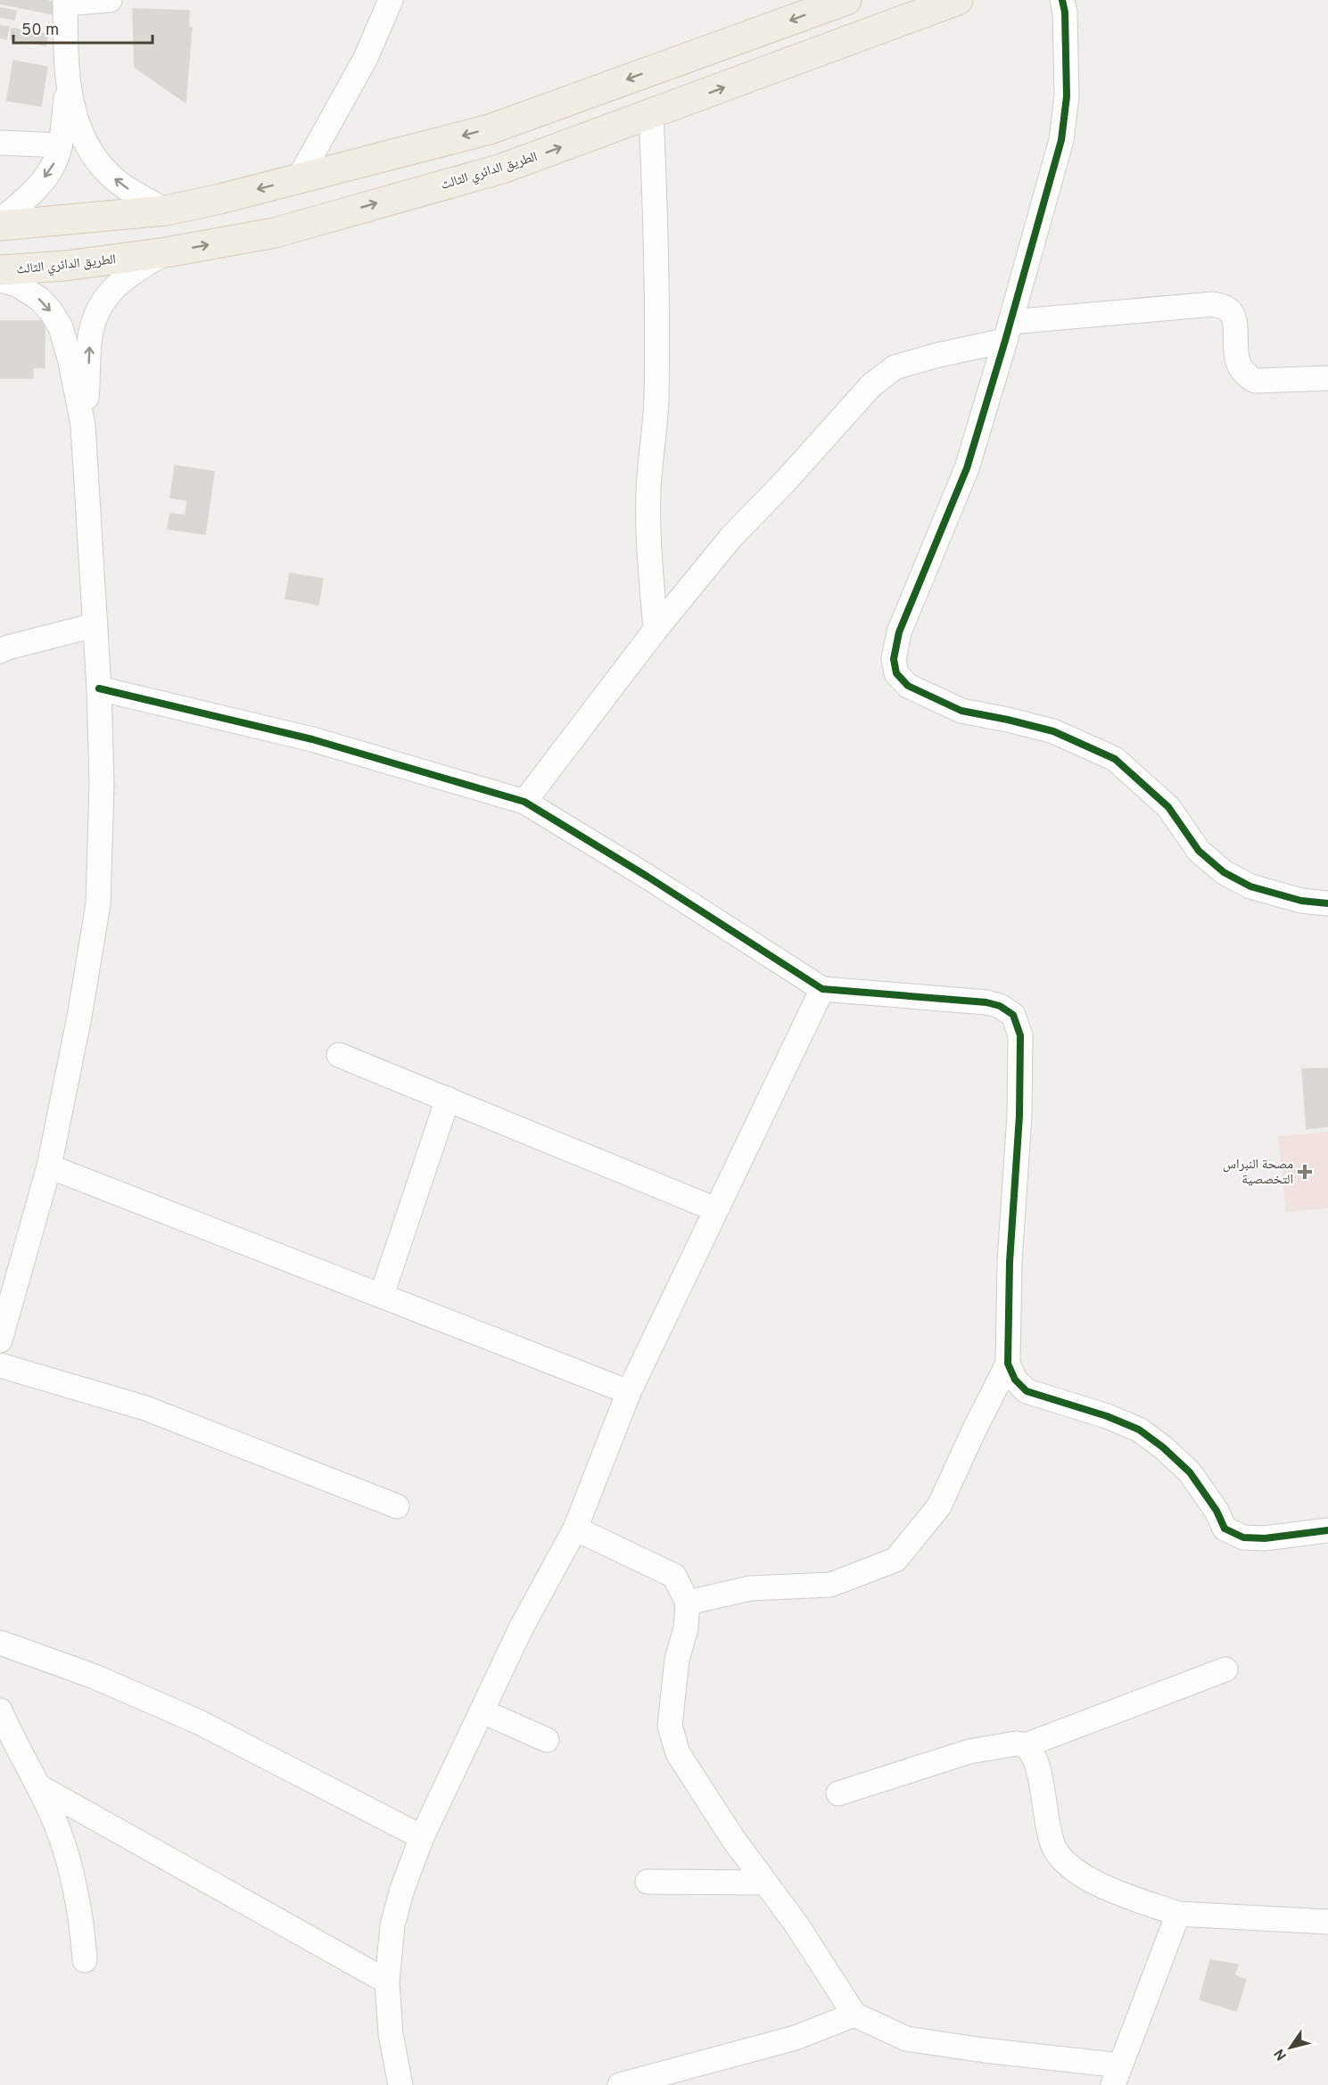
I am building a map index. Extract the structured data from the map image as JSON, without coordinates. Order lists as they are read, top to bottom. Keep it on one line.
{"streets":{"main road":["الطريق الدائري الثالث"]},"places":{"health":["مصحة النبراس التخصصية"]},"scale_bar":"50 m","north":"bottom left"}
